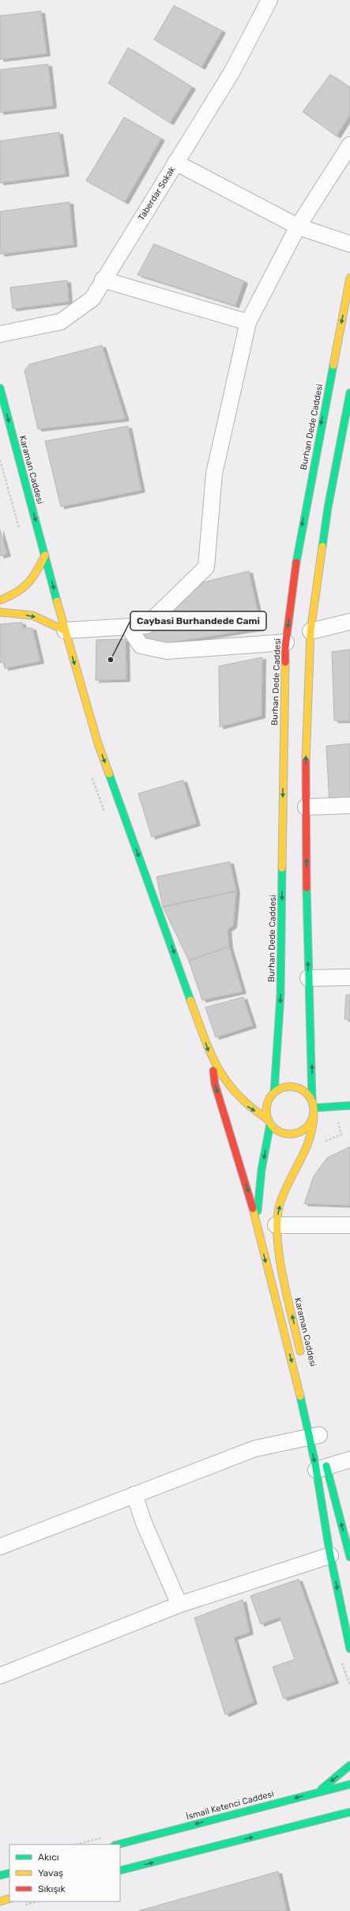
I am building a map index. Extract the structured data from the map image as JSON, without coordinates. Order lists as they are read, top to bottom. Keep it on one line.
{"streets":{"main road":["Burhan Dede Caddesi","Karaman Caddesi","İsmail Ketenci Caddesi"],"street":["Taberdar Sokak"]},"crossings":[["Burhan Dede Caddesi","Karaman Caddesi"]],"places":["Caybasi Burhandede Cami"],"legend":["Akıcı","Yavaş","Sıkışık"]}
